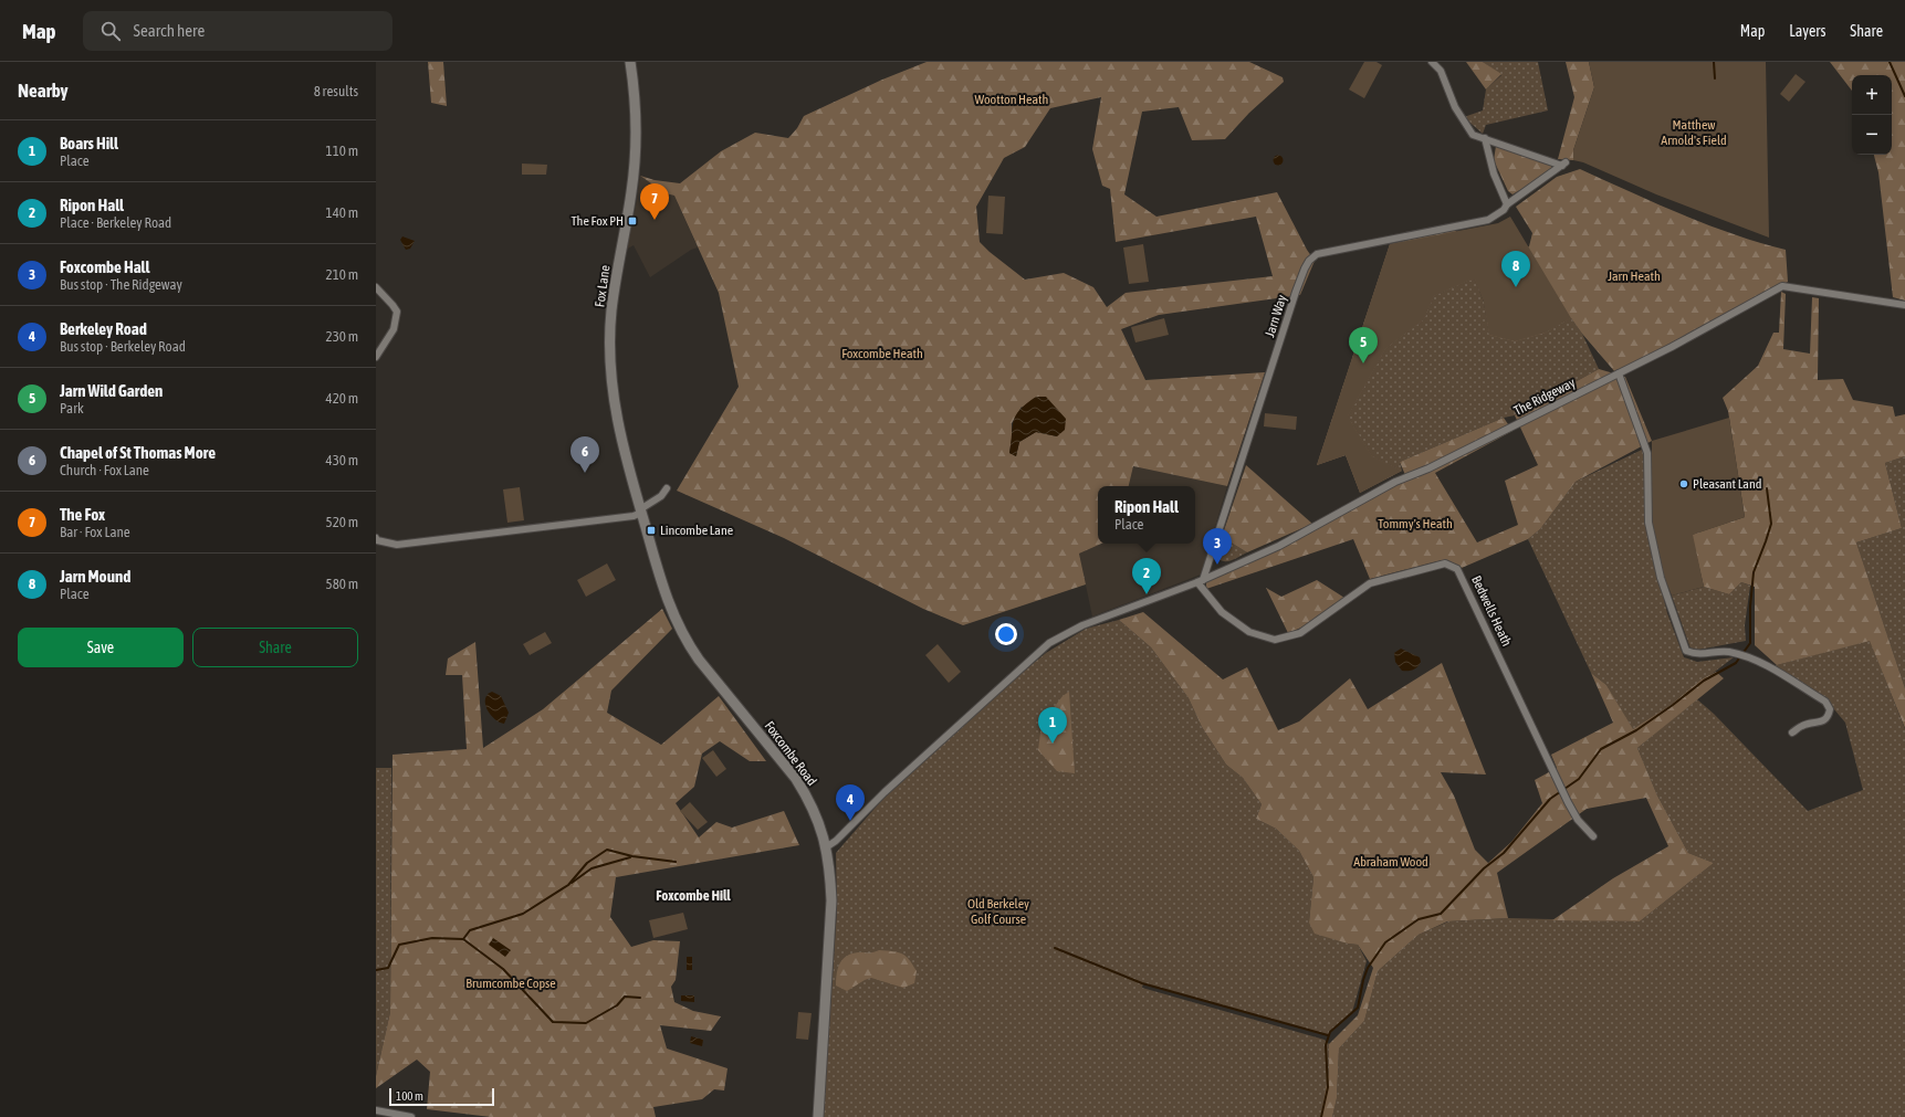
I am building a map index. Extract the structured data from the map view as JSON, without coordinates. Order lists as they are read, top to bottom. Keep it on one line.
{"streets":{"street":["Fox Lane","Jarn Way","The Ridgeway","Bedwells Heath","Foxcombe Road"]},"crossings":[["Fox Lane","Foxcombe Road"],["Jarn Way","The Ridgeway"],["Jarn Way","Bedwells Heath"],["The Ridgeway","Bedwells Heath"],["The Ridgeway","Foxcombe Road"]],"districts":["Foxcombe Hill"],"parks":["Wootton Heath","Matthew Arnold's Field","Jarn Heath","Foxcombe Heath","Tommy's Heath","Abraham Wood","Old Berkeley Golf Course","Brumcombe Copse"],"places":{"transit":["The Fox PH","Lincombe Lane"],"other":["Pleasant Land"]},"scale_bar":"100 m","page":{"header":"Map","search":"Search here","nav":["Map","Layers","Share"],"heading":["Nearby","8 results"],"map_buttons":["+","−"],"list":[{"mark":"1","name":"Boars Hill","note":"Place","value":"110 m"},{"mark":"2","name":"Ripon Hall","note":"Place · Berkeley Road","value":"140 m"},{"mark":"3","name":"Foxcombe Hall","note":"Bus stop · The Ridgeway","value":"210 m"},{"mark":"4","name":"Berkeley Road","note":"Bus stop · Berkeley Road","value":"230 m"},{"mark":"5","name":"Jarn Wild Garden","note":"Park","value":"420 m"},{"mark":"6","name":"Chapel of St Thomas More","note":"Church · Fox Lane","value":"430 m"},{"mark":"7","name":"The Fox","note":"Bar · Fox Lane","value":"520 m"},{"mark":"8","name":"Jarn Mound","note":"Place","value":"580 m"}],"pins":["7","8","5","6","3","2","1","4"],"popup":["Ripon Hall","Place"],"buttons":["Save","Share"],"scale":"100 m"}}
